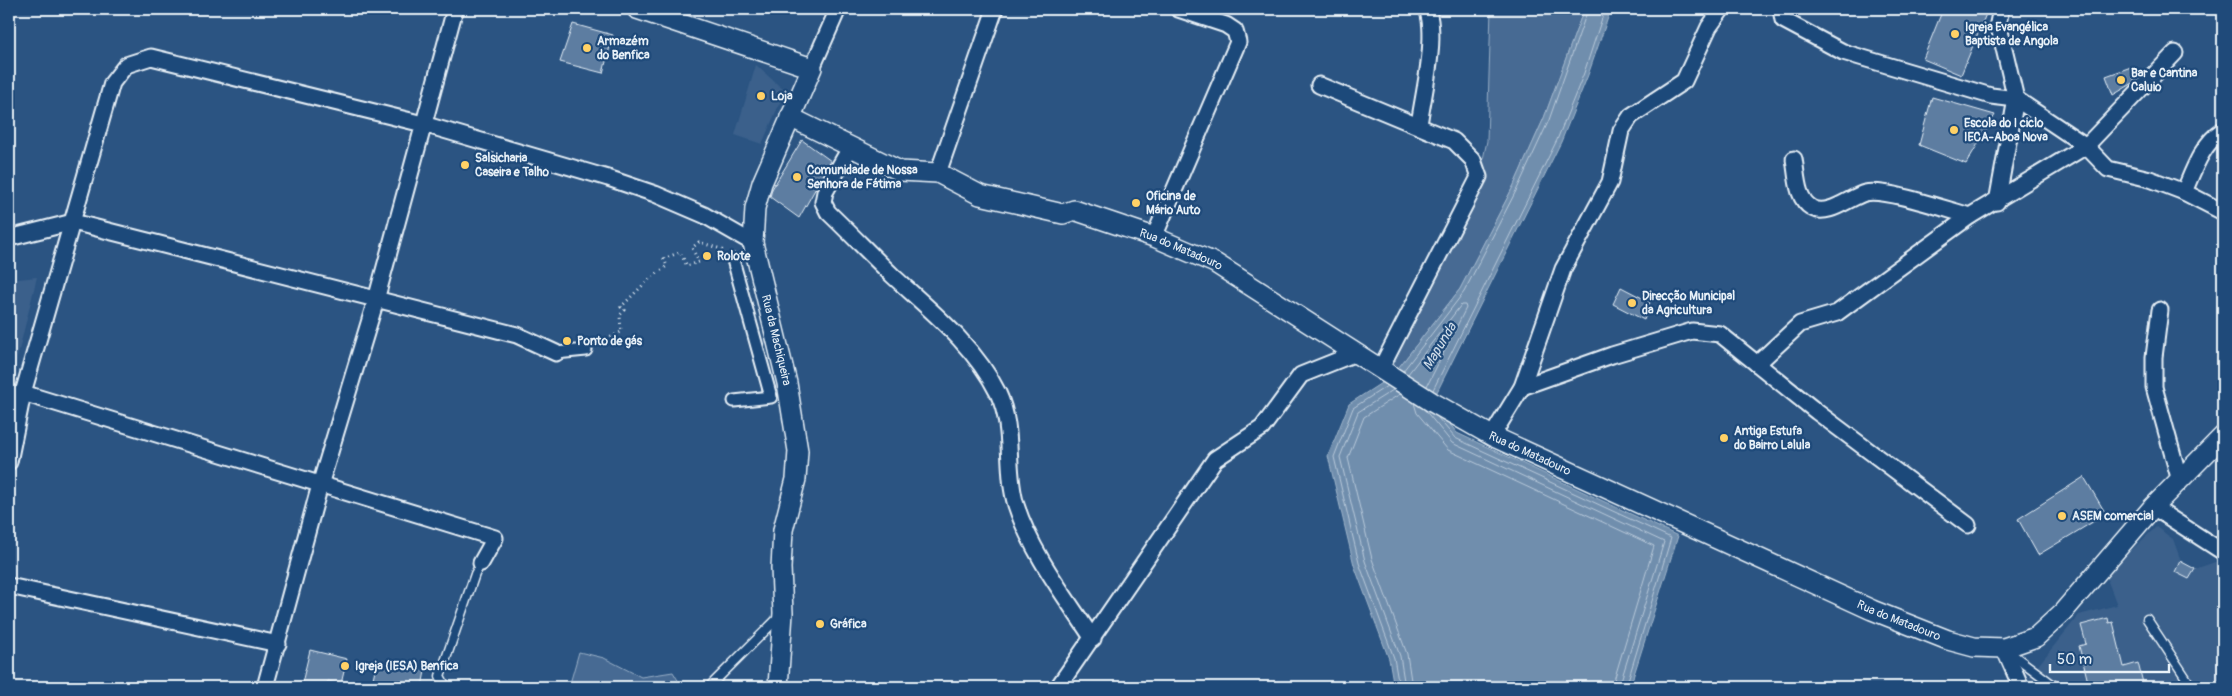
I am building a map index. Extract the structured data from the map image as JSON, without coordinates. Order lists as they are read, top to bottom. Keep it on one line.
{"streets":{"street":["Rua do Matadouro","Rua da Machiqueira"]},"crossings":[["Rua do Matadouro","Rua da Machiqueira"]],"water":["Mapunda"],"places":["Igreja Evangélica Baptista de Angola","Armazém do Benfica","Bar e Cantina Caluio","Loja","Escola do I ciclo IECA-Aboa Nova","Salsicharia Caseira e Talho","Comunidade de Nossa Senhora de Fátima","Oficina de Mário Auto","Rolote","Direcção Municipal da Agricultura","Ponto de gás","Antiga Estufa do Bairro Lalula","ASEM comercial","Gráfica","Igreja (IESA) Benfica"],"scale_bar":"50 m"}
